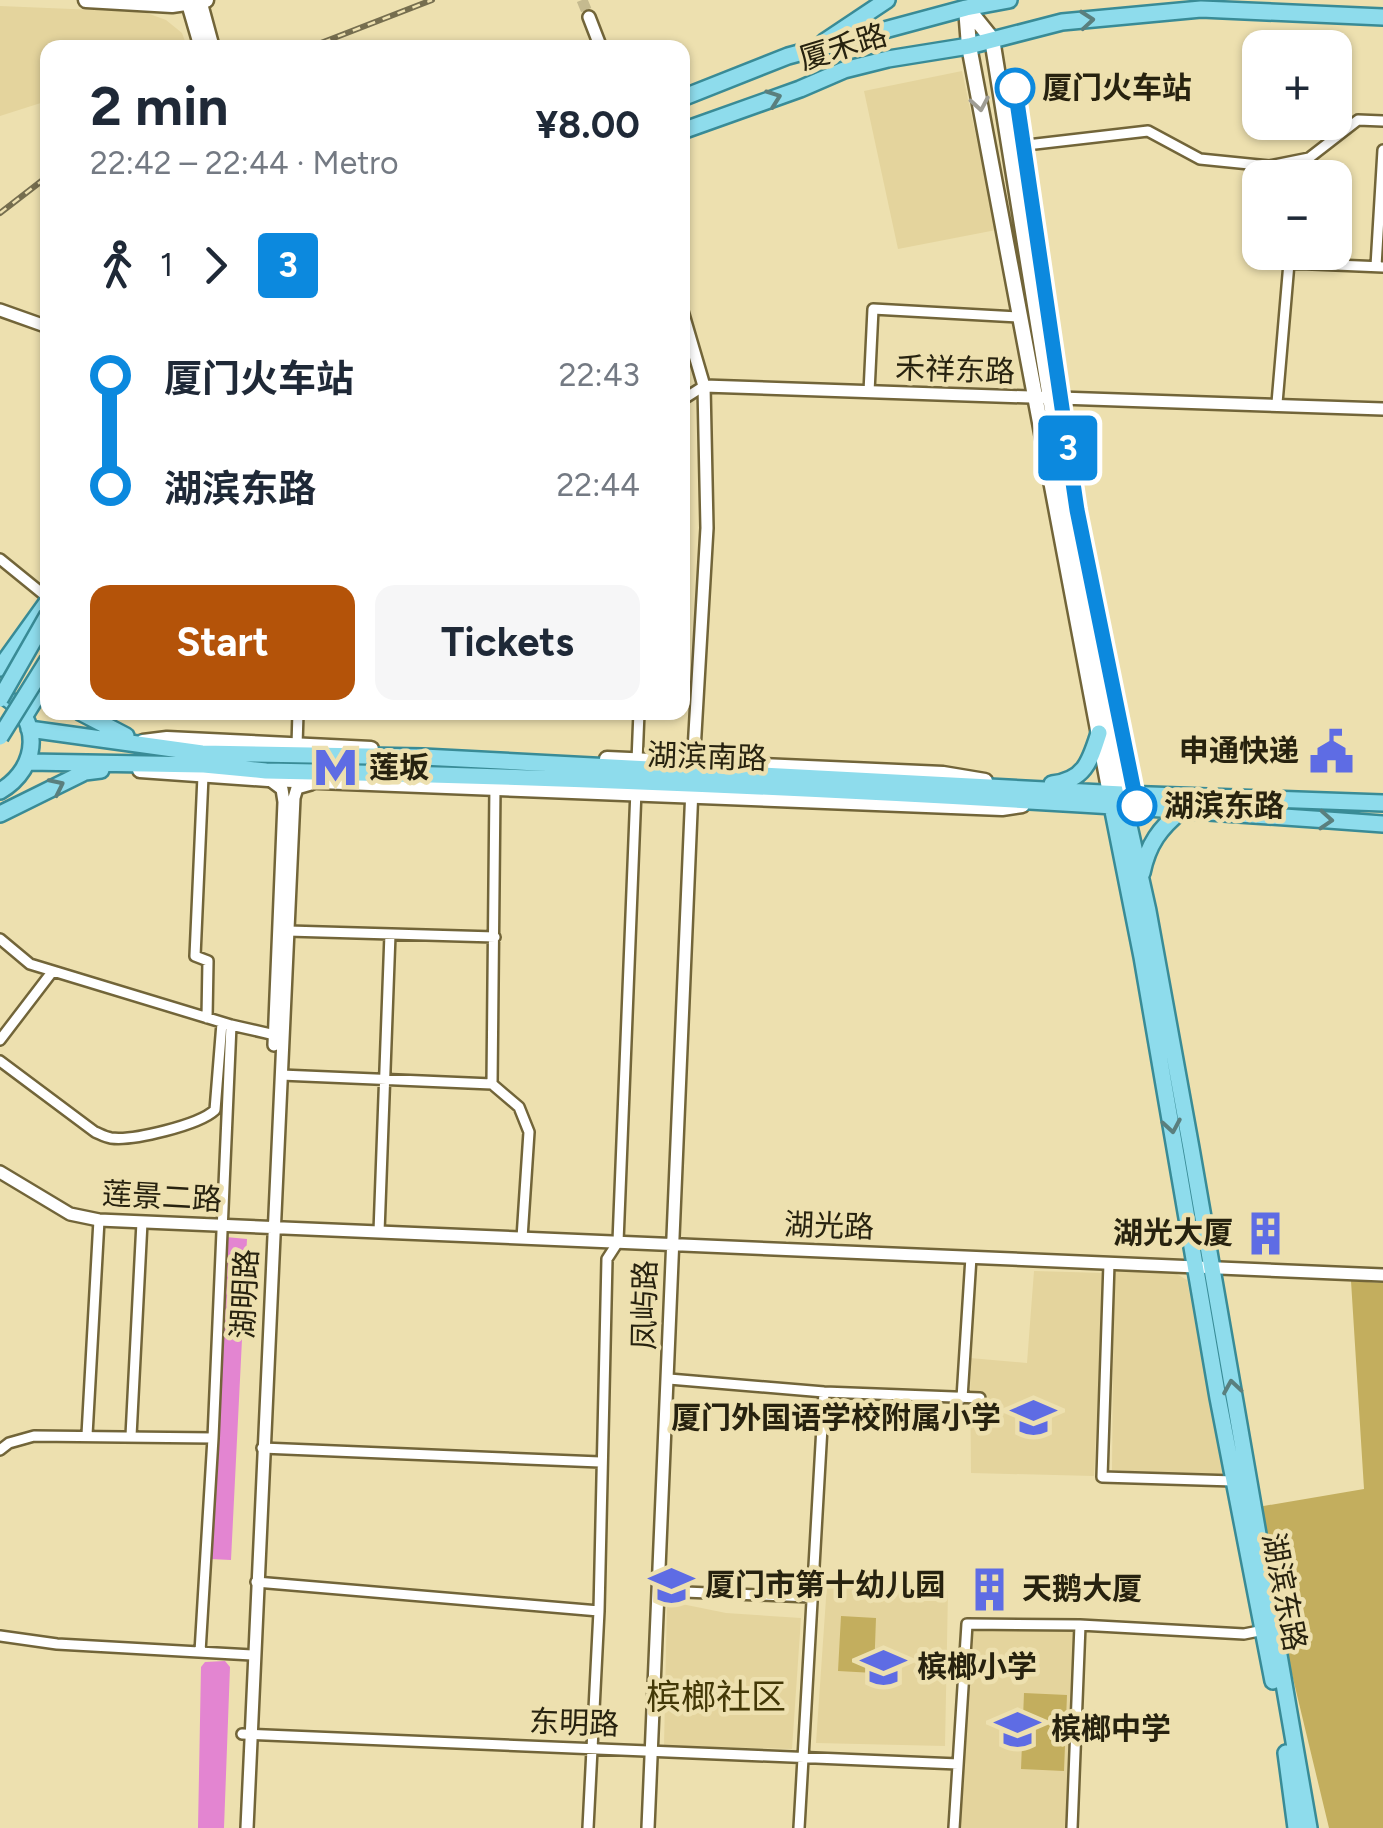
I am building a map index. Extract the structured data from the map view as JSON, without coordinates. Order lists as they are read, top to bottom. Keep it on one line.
{"streets":{"main road":["厦禾路","湖滨南路","湖滨东路"],"street":["禾祥东路","莲景二路","湖光路","湖明路","凤屿路","东明路"]},"crossings":[["厦禾路","湖滨东路"],["禾祥东路","凤屿路"],["禾祥东路","湖滨东路"],["湖滨南路","凤屿路"],["湖滨南路","湖滨东路"],["莲景二路","湖光路"],["莲景二路","湖明路"],["湖光路","湖明路"],["湖光路","凤屿路"],["湖光路","湖滨东路"],["湖明路","东明路"],["凤屿路","东明路"]],"districts":["槟榔社区"],"places":{"other":["厦门火车站","湖滨东路"],"public building":["申通快递"],"metro station":["莲坂"],"building":["湖光大厦","天鹅大厦"],"school or university":["厦门外国语学校附属小学","厦门市第十幼儿园","槟榔小学","槟榔中学"]},"lines":["metro line 3"],"page":{"on_map":"3","map_buttons":["+","−"],"heading":["2 min","22:42 – 22:44 · Metro","¥8.00"],"legs":["1","3"],"list":[{"name":"厦门火车站","value":"22:43"},{"name":"湖滨东路","value":"22:44"}],"buttons":["Start","Tickets"]}}
